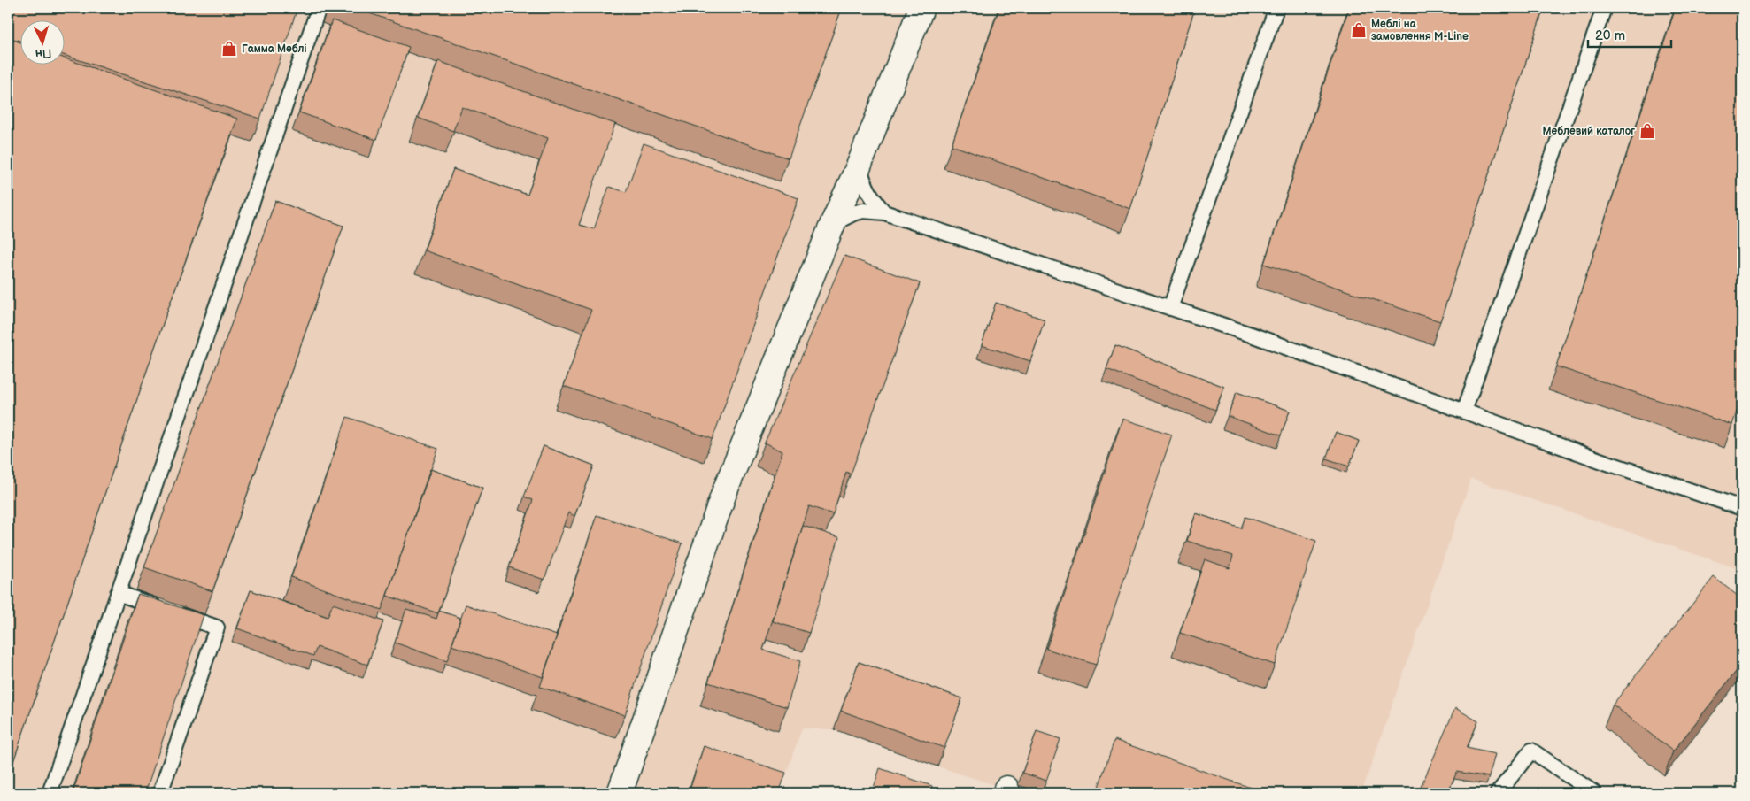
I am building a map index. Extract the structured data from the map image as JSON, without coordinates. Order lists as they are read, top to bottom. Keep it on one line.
{"places":{"shop":["Меблі на замовлення M-Line","Гамма Меблі","Меблевий каталог"]},"scale_bar":"20 m","north":"bottom"}
